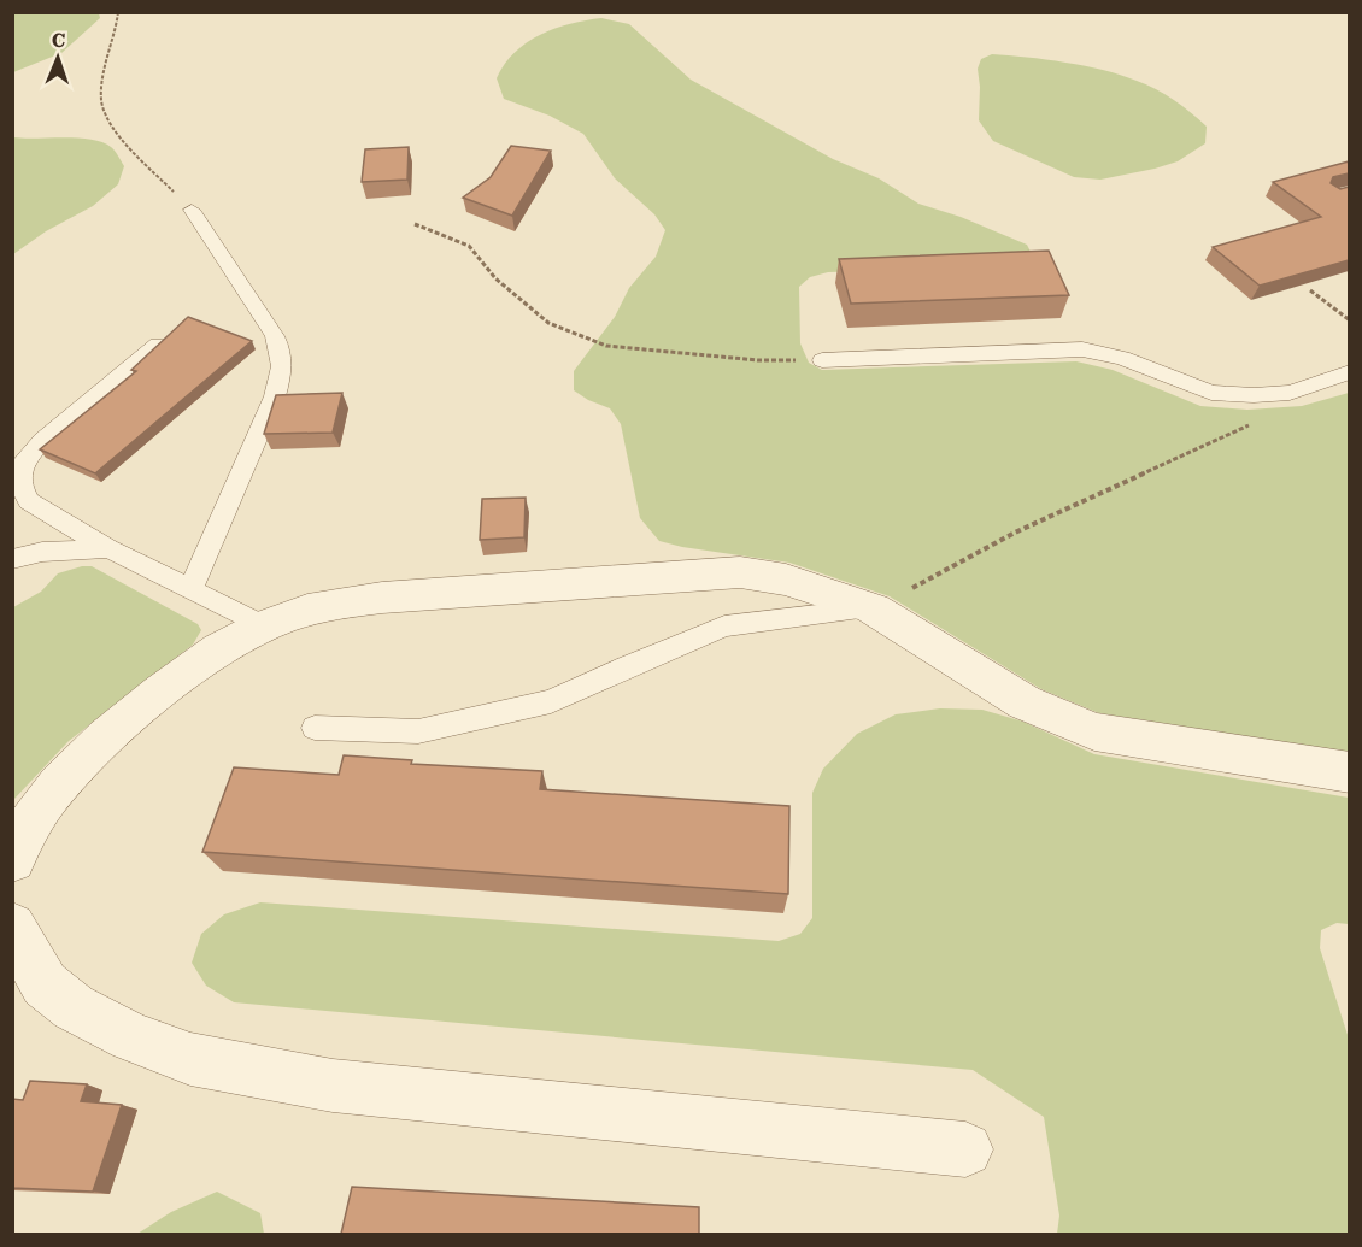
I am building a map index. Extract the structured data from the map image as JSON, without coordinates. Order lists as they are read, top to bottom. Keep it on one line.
{"north":"top"}
